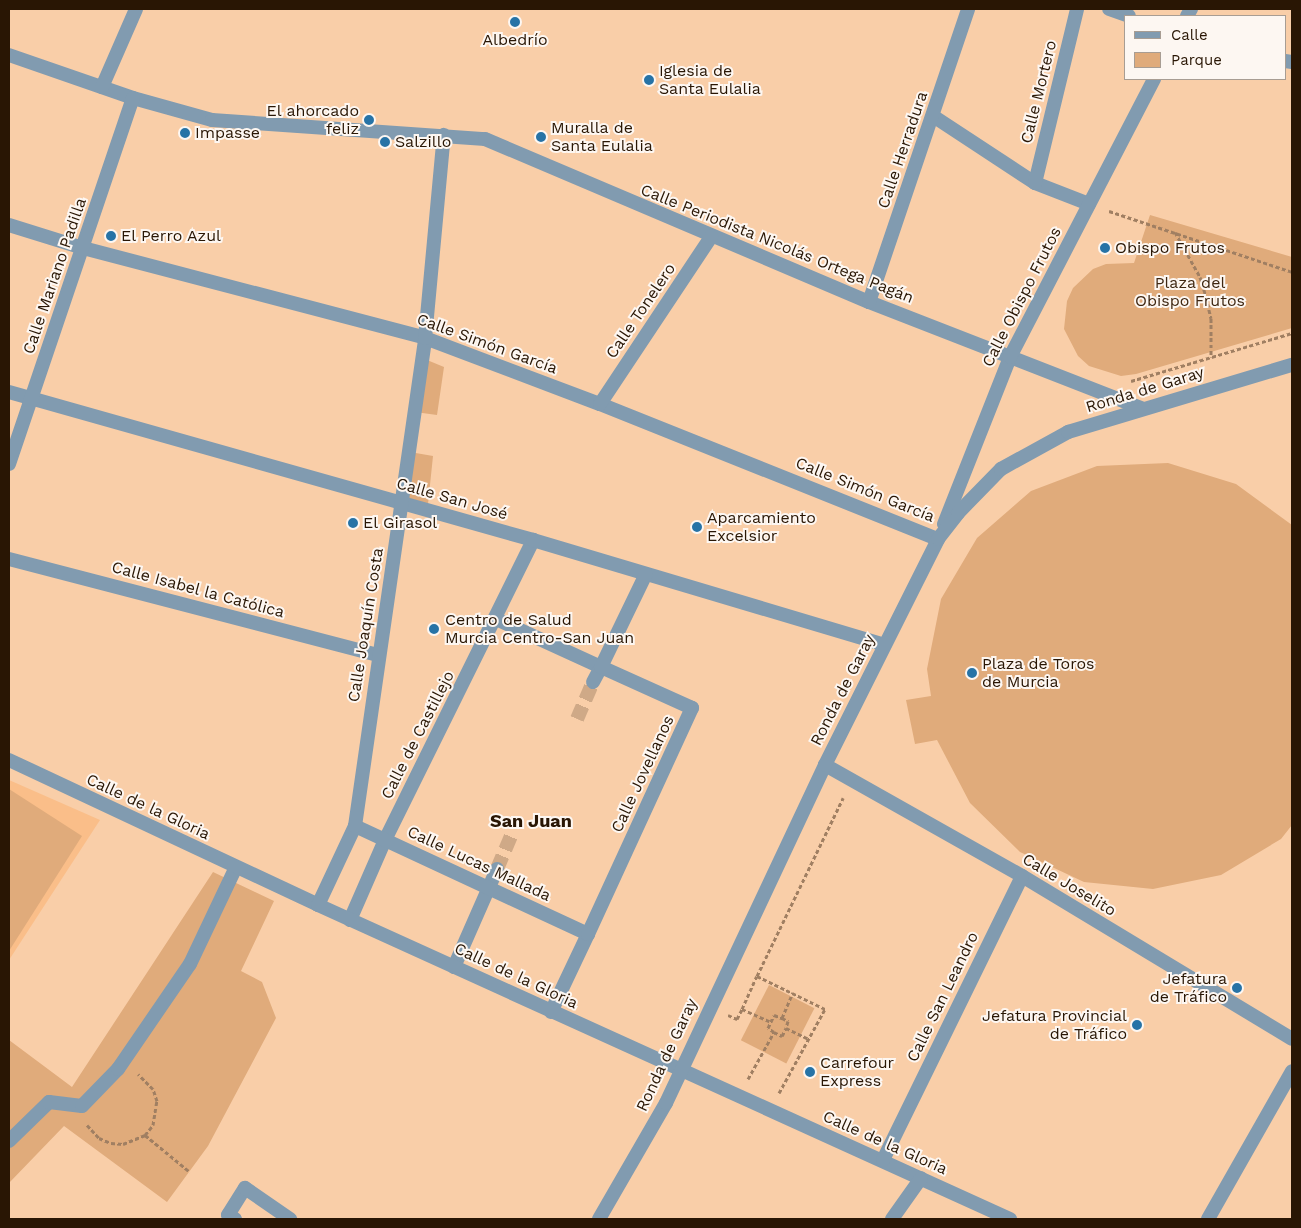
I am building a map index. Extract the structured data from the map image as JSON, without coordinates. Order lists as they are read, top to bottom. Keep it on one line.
{"streets":{"street":["Calle Mortero","Calle Herradura","Calle Periodista Nicolás Ortega Pagán","Calle Mariano Padilla","Calle Obispo Frutos","Calle Tonelero","Calle Simón García","Ronda de Garay","Calle San José","Calle Isabel la Católica","Calle Joaquín Costa","Calle de Castillejo","Calle Jovellanos","Calle de la Gloria","Calle Lucas Mallada","Calle Joselito","Calle San Leandro"]},"crossings":[["Calle Herradura","Calle Periodista Nicolás Ortega Pagán"],["Calle Periodista Nicolás Ortega Pagán","Calle Mariano Padilla"],["Calle Periodista Nicolás Ortega Pagán","Calle Obispo Frutos"],["Calle Periodista Nicolás Ortega Pagán","Calle Tonelero"],["Calle Periodista Nicolás Ortega Pagán","Ronda de Garay"],["Calle Periodista Nicolás Ortega Pagán","Calle Joaquín Costa"],["Calle Mariano Padilla","Calle Simón García"],["Calle Mariano Padilla","Calle San José"],["Calle Obispo Frutos","Calle Simón García"],["Calle Obispo Frutos","Ronda de Garay"],["Calle Tonelero","Calle Simón García"],["Calle Simón García","Ronda de Garay"],["Calle Simón García","Calle Joaquín Costa"],["Ronda de Garay","Calle San José"],["Ronda de Garay","Calle de la Gloria"],["Ronda de Garay","Calle Joselito"],["Calle San José","Calle Joaquín Costa"],["Calle San José","Calle de Castillejo"],["Calle Isabel la Católica","Calle Joaquín Costa"],["Calle Joaquín Costa","Calle de la Gloria"],["Calle Joaquín Costa","Calle Lucas Mallada"],["Calle de Castillejo","Calle de la Gloria"],["Calle de Castillejo","Calle Lucas Mallada"],["Calle Jovellanos","Calle de la Gloria"],["Calle Jovellanos","Calle Lucas Mallada"],["Calle de la Gloria","Calle San Leandro"],["Calle Joselito","Calle San Leandro"]],"districts":["San Juan"],"parks":["Plaza del Obispo Frutos"],"places":["Albedrío","Iglesia de Santa Eulalia","El ahorcado feliz","Impasse","Muralla de Santa Eulalia","Salzillo","El Perro Azul","Obispo Frutos","El Girasol","Aparcamiento Excelsior","Centro de Salud Murcia Centro-San Juan","Plaza de Toros de Murcia","Jefatura de Tráfico","Jefatura Provincial de Tráfico","Carrefour Express"],"legend":["Calle","Parque"]}
